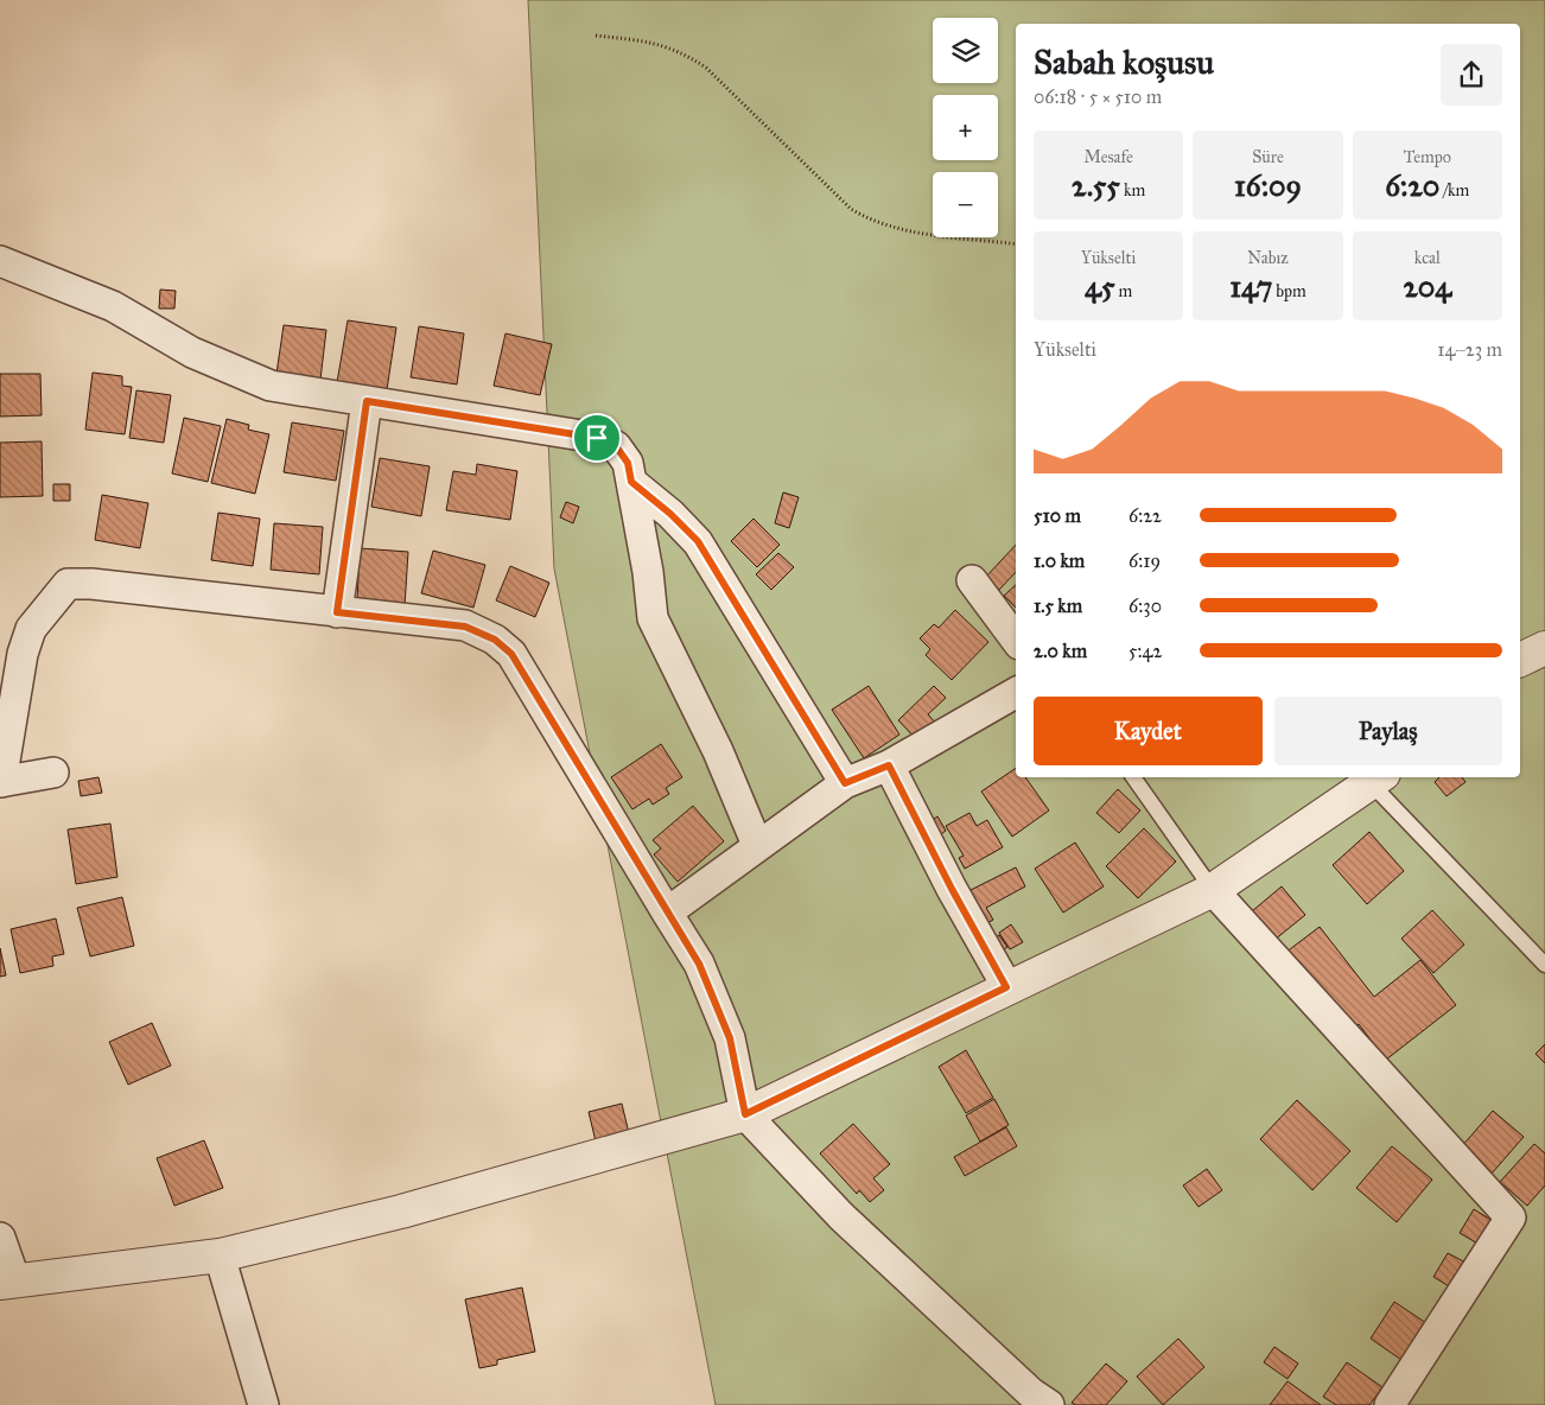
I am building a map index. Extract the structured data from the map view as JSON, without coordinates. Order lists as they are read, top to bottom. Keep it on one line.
{"page":{"map_buttons":["+","−"],"heading":["Sabah koşusu","06:18 · 5 × 510 m"],"stats":[["Mesafe","2.55 km"],["Süre","16:09"],["Tempo","6:20 /km"],["Yükselti","45 m"],["Nabız","147 bpm"],["kcal","204"]],"chart":["Yükselti","14–23 m"],"list":[{"name":"510 m","note":"6:22"},{"name":"1.0 km","note":"6:19"},{"name":"1.5 km","note":"6:30"},{"name":"2.0 km","note":"5:42"}],"buttons":["Kaydet","Paylaş"]}}
